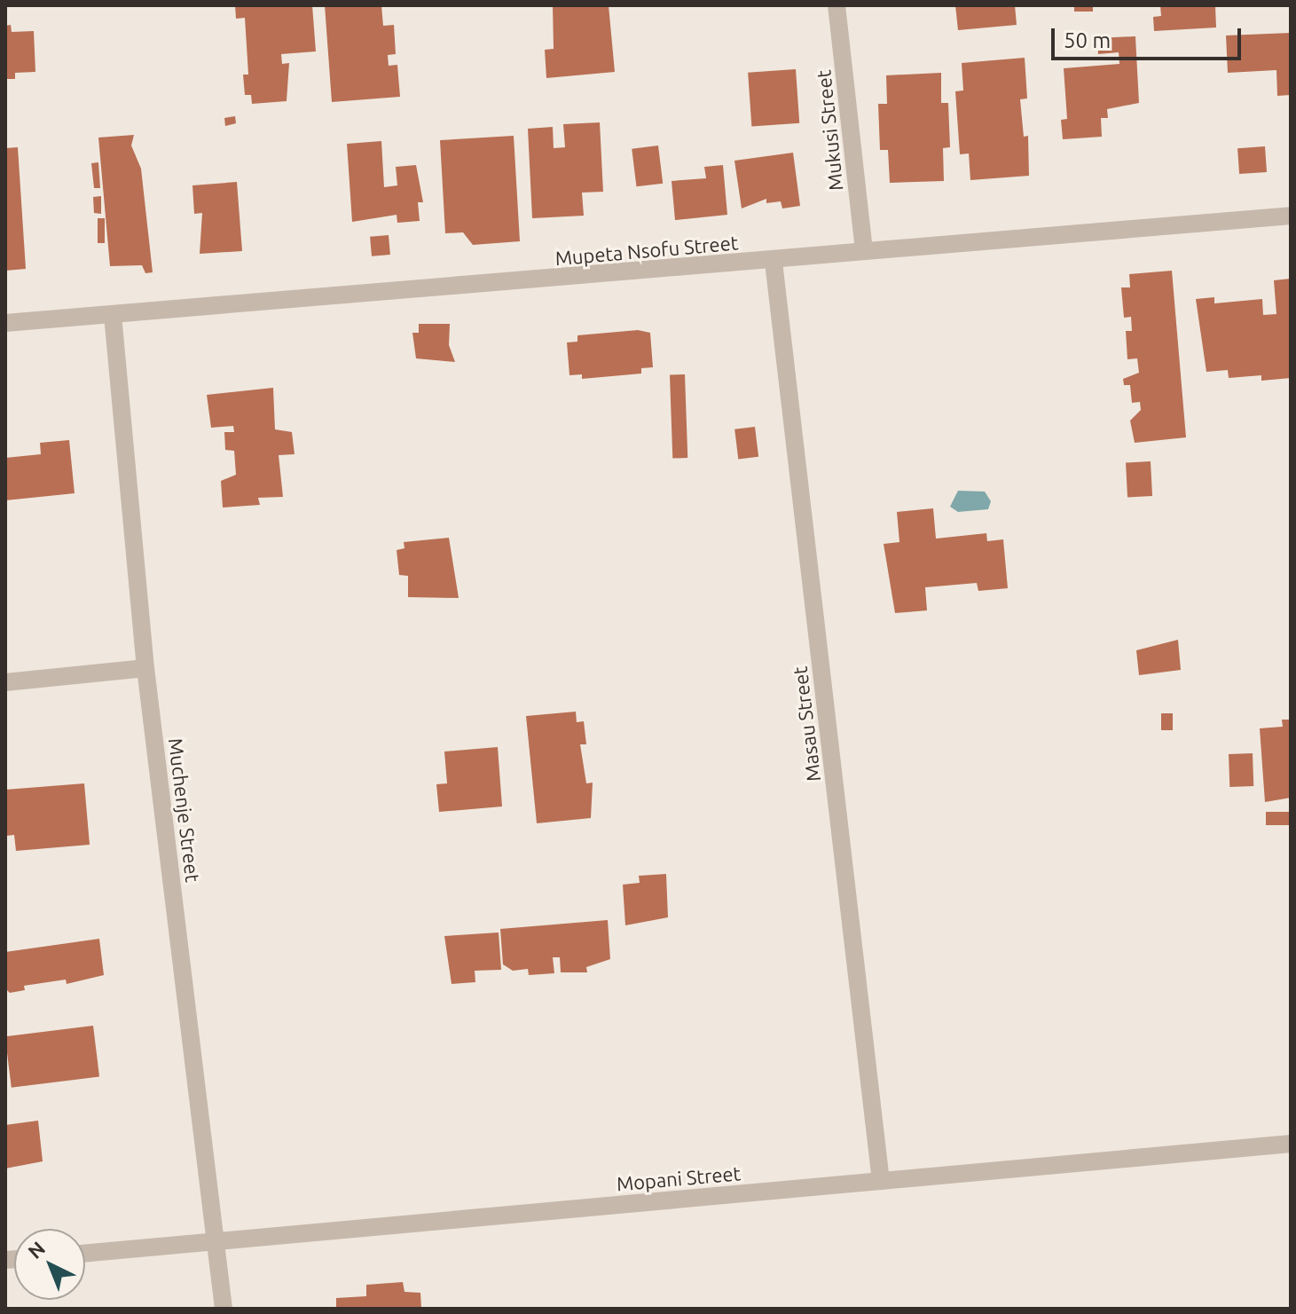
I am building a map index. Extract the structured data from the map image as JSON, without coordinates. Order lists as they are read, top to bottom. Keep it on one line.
{"streets":{"street":["Mukusi Street","Mupeta Nsofu Street","Masau Street","Muchenje Street","Mopani Street"]},"crossings":[["Mukusi Street","Mupeta Nsofu Street"],["Mupeta Nsofu Street","Masau Street"],["Mupeta Nsofu Street","Muchenje Street"],["Masau Street","Mopani Street"],["Muchenje Street","Mopani Street"]],"scale_bar":"50 m","north":"top left"}
